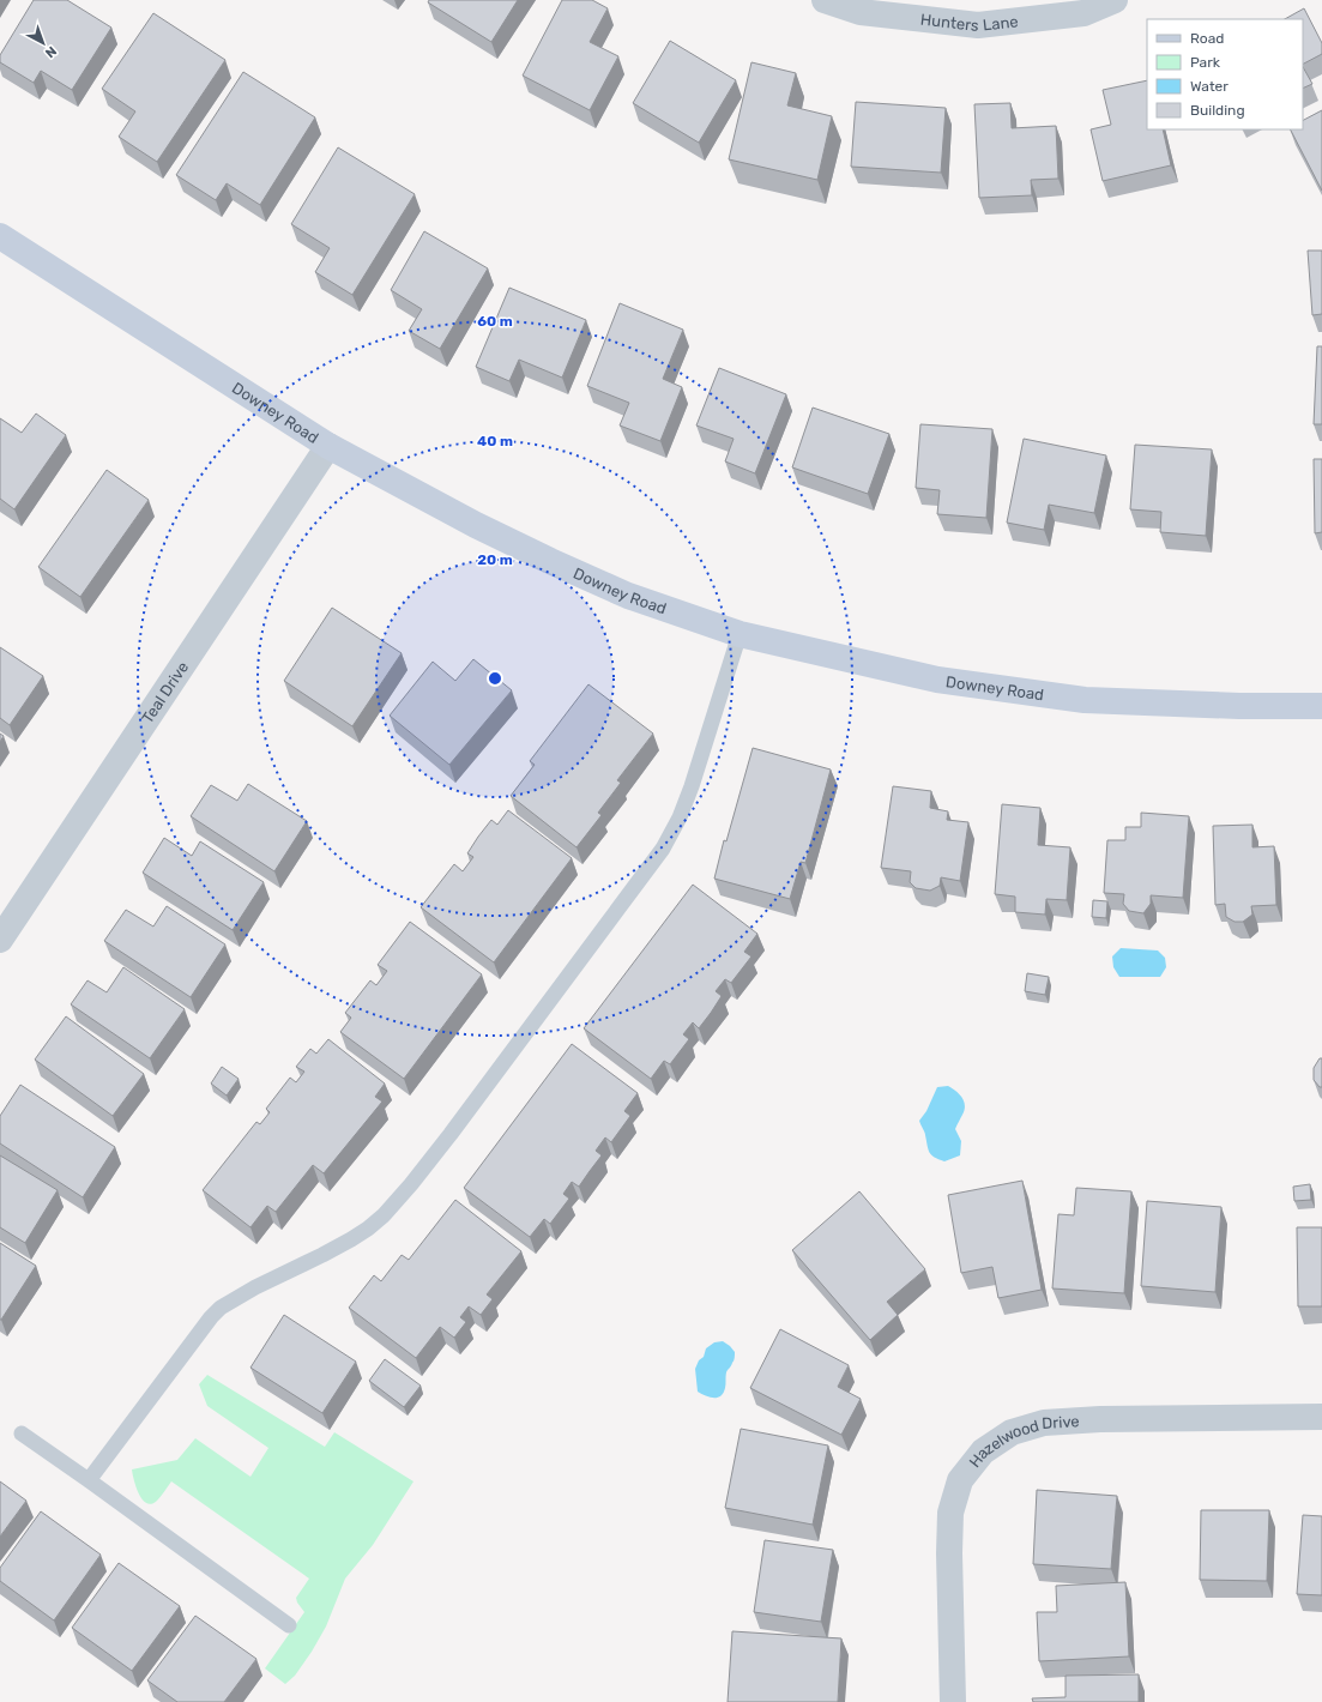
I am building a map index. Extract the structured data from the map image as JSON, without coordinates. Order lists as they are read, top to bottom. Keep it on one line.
{"streets":{"main road":["Downey Road"],"street":["Hunters Lane","Teal Drive","Hazelwood Drive"]},"crossings":[["Downey Road","Teal Drive"]],"legend":["Road","Park","Water","Building"],"north":"bottom right","rings":["60 m","40 m","20 m"]}
